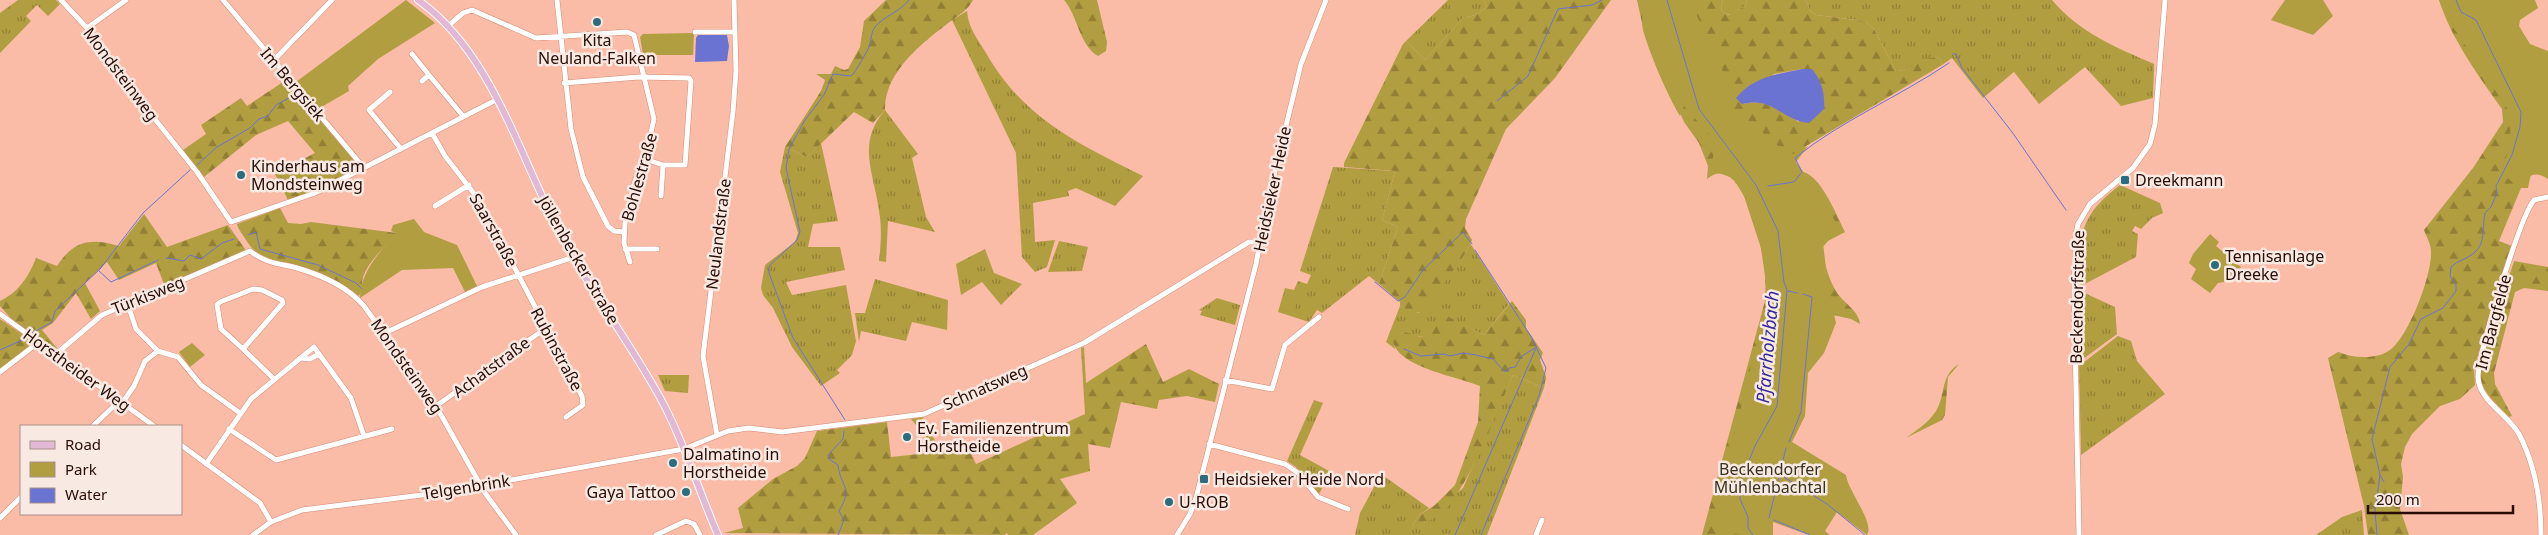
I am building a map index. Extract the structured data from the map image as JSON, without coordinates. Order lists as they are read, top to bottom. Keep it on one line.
{"streets":{"main road":["Jöllenbecker Straße"],"street":["Mondsteinweg","Im Bergsiek","Bohlestraße","Heidsieker Heide","Saarstraße","Neulandstraße","Türkisweg","Beckendorfstraße","Im Bargfelde","Rubinstraße","Achatstraße","Horstheider Weg","Schnatsweg","Telgenbrink"]},"crossings":[["Mondsteinweg","Im Bergsiek"],["Mondsteinweg","Türkisweg"],["Mondsteinweg","Achatstraße"],["Mondsteinweg","Telgenbrink"],["Bohlestraße","Jöllenbecker Straße"],["Heidsieker Heide","Schnatsweg"],["Saarstraße","Rubinstraße"],["Neulandstraße","Schnatsweg"],["Jöllenbecker Straße","Schnatsweg"],["Jöllenbecker Straße","Telgenbrink"],["Türkisweg","Horstheider Weg"],["Rubinstraße","Achatstraße"],["Schnatsweg","Telgenbrink"]],"water":["Pfarrholzbach"],"parks":["Beckendorfer Mühlenbachtal"],"places":{"other":["Kita Neuland-Falken","Kinderhaus am Mondsteinweg","Tennisanlage Dreeke","Ev. Familienzentrum Horstheide","Dalmatino in Horstheide","Gaya Tattoo","U-ROB"],"transit":["Dreekmann","Heidsieker Heide Nord"]},"legend":["Road","Park","Water"],"scale_bar":"200 m"}
